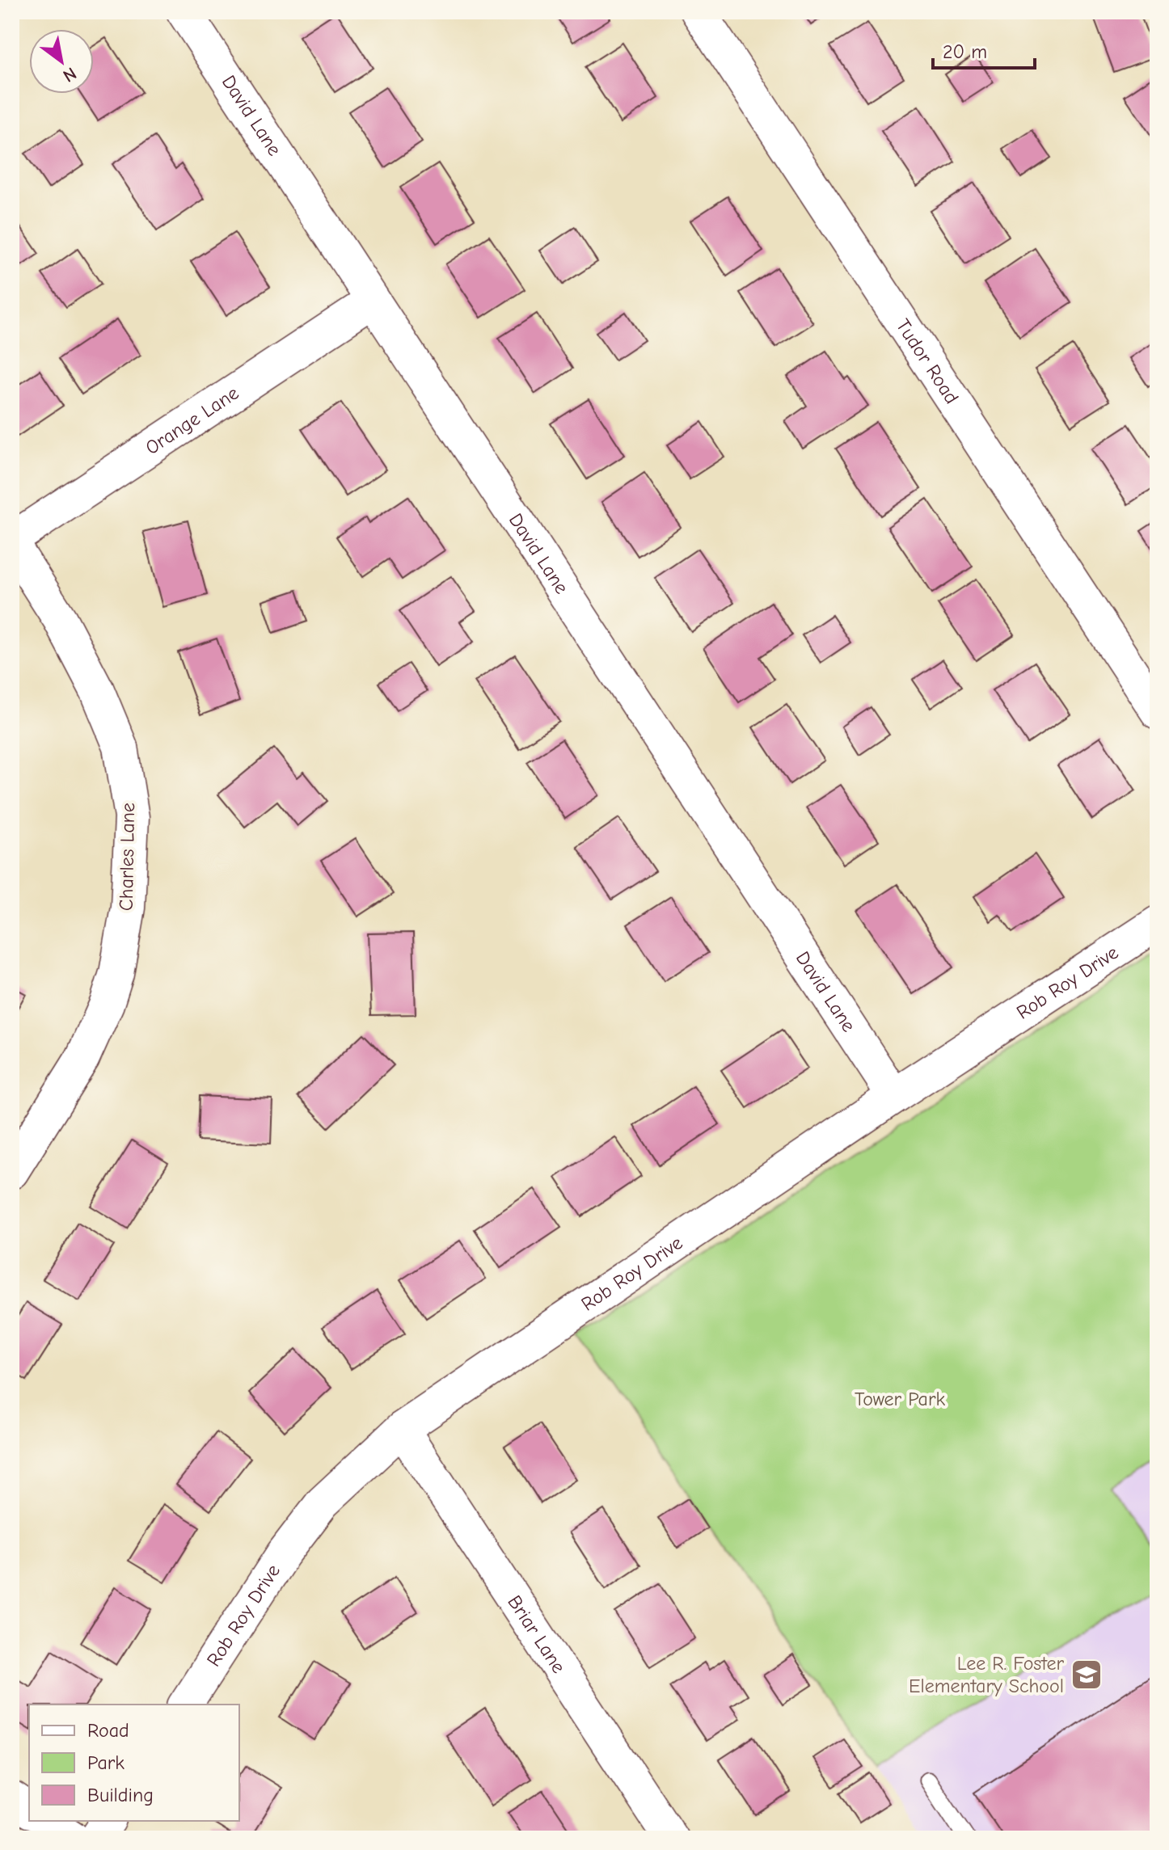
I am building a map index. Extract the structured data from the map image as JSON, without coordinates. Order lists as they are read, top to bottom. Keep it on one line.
{"streets":{"street":["David Lane","Tudor Road","Orange Lane","Charles Lane","Rob Roy Drive","Briar Lane"]},"crossings":[["David Lane","Orange Lane"],["David Lane","Rob Roy Drive"],["Orange Lane","Charles Lane"],["Rob Roy Drive","Briar Lane"]],"parks":["Tower Park"],"places":{"school or university":["Lee R. Foster Elementary School"]},"legend":["Road","Park","Building"],"scale_bar":"20 m","north":"bottom right"}
